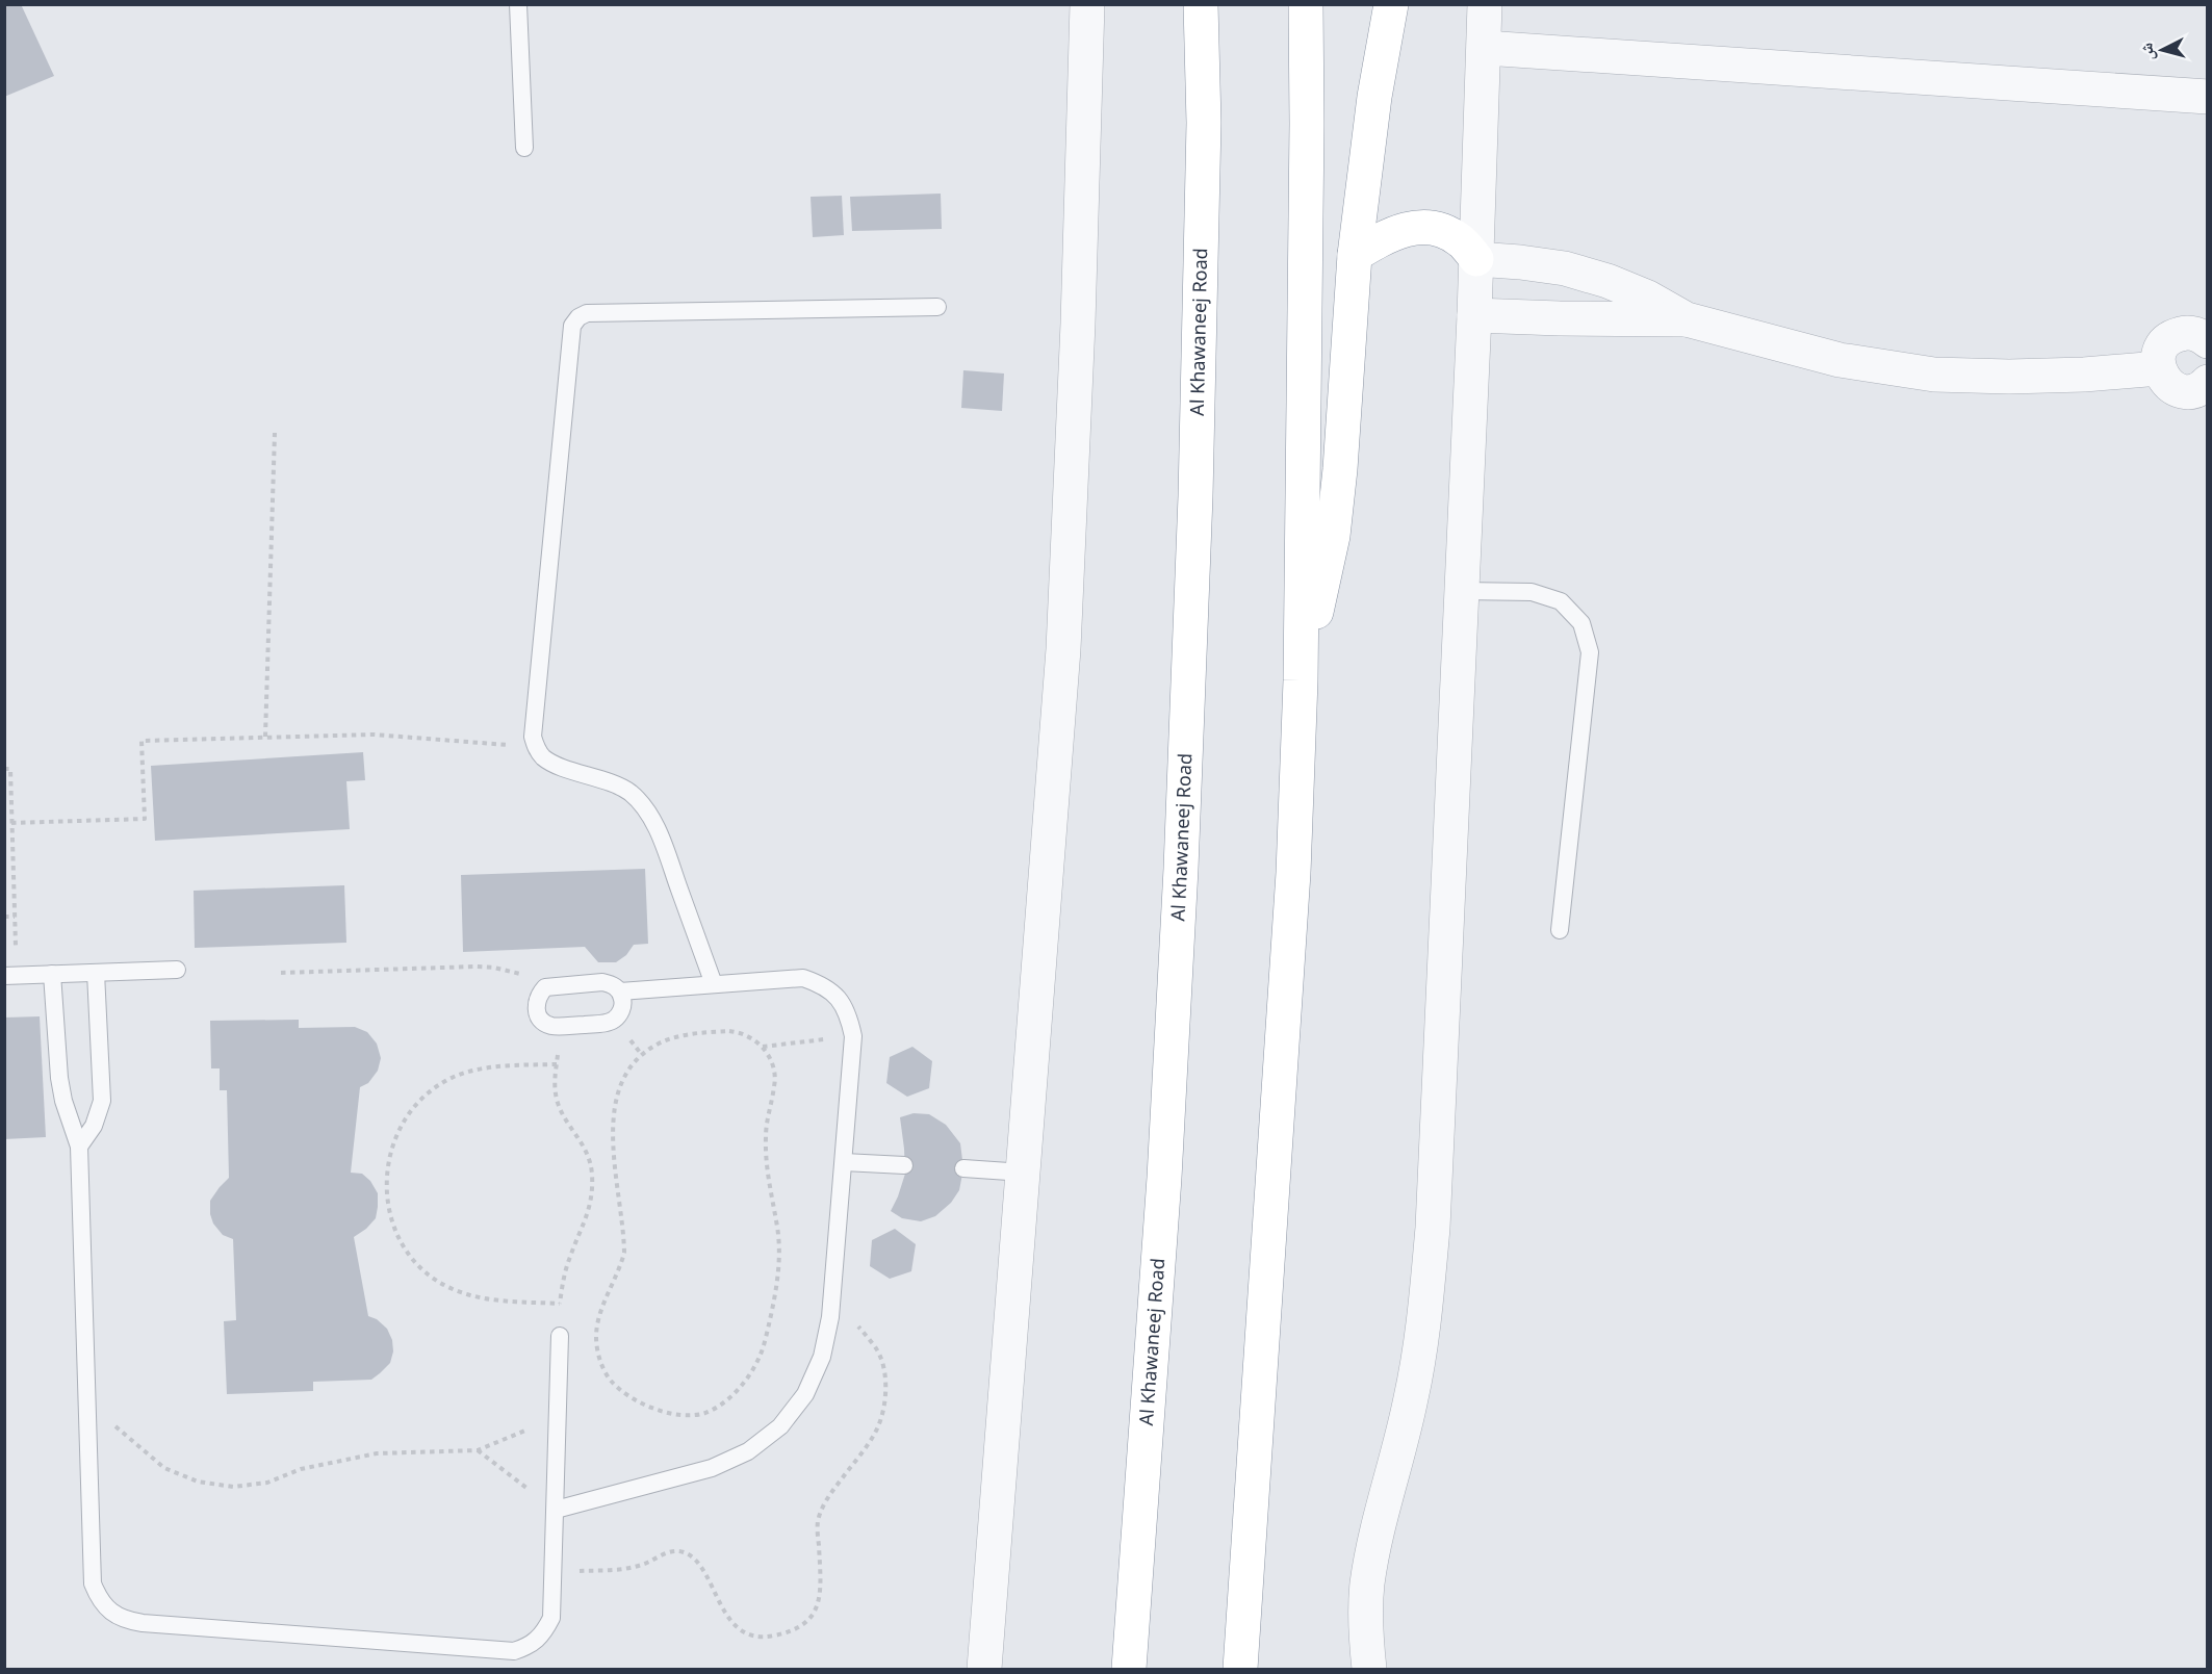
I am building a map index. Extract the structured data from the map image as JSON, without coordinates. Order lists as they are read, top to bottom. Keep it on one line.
{"streets":{"highway":["Al Khawaneej Road"]},"north":"left"}
